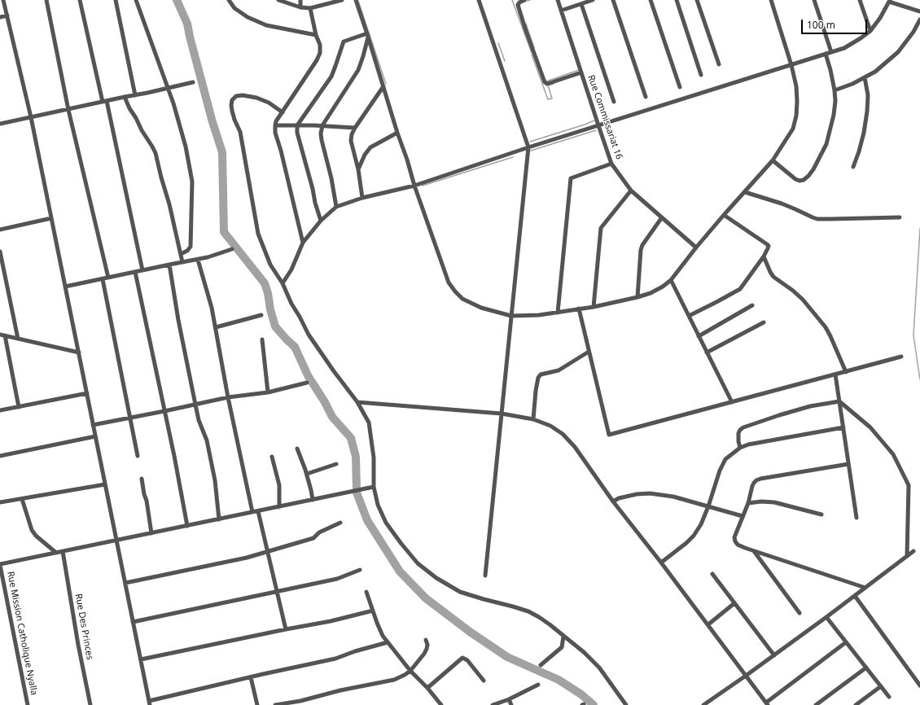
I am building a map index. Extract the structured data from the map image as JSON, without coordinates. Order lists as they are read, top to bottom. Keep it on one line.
{"streets":{"street":["Rue Commissariat 16","Rue Des Princes","Rue Mission Catholique Nyalla"]},"scale_bar":"100 m"}
